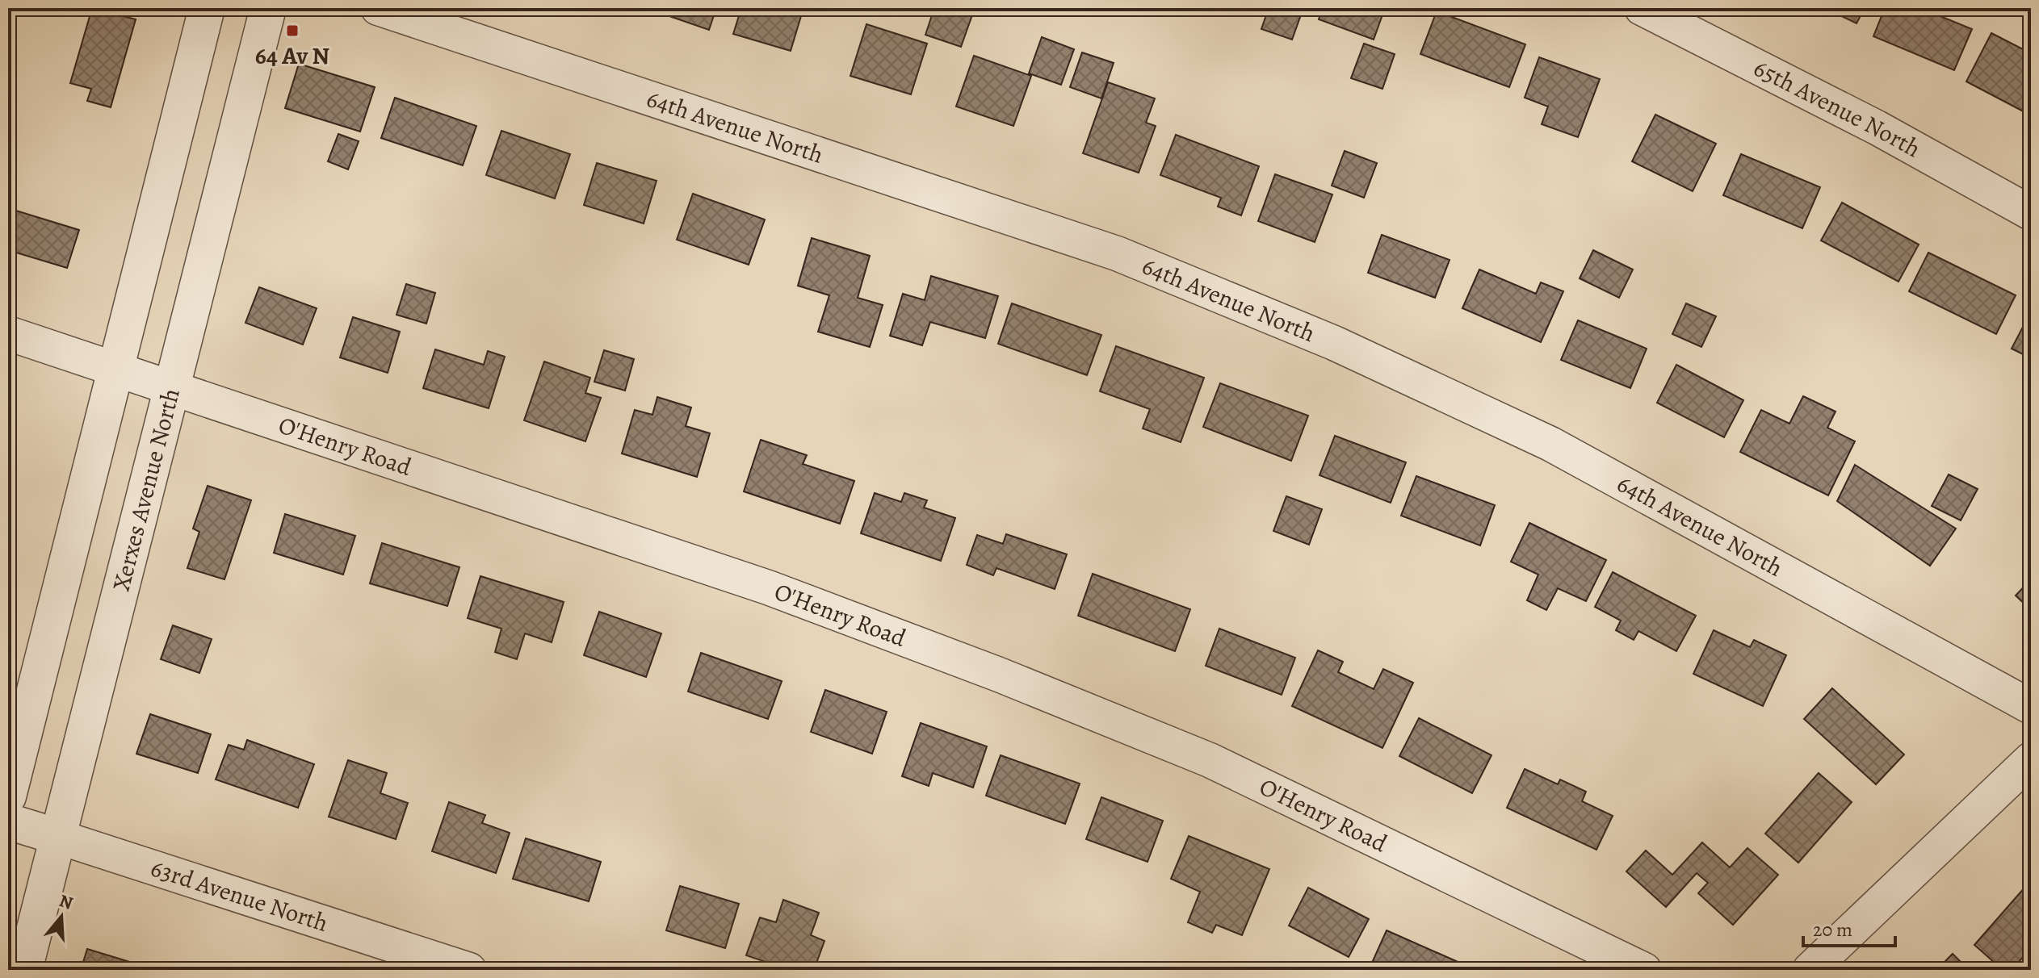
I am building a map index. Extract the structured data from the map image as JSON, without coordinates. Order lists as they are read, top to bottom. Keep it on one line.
{"streets":{"street":["65th Avenue North","64th Avenue North","O'Henry Road","Xerxes Avenue North","63rd Avenue North"]},"crossings":[["O'Henry Road","Xerxes Avenue North"],["Xerxes Avenue North","63rd Avenue North"]],"places":{"transit":["64 Av N"]},"scale_bar":"20 m","north":"top"}
